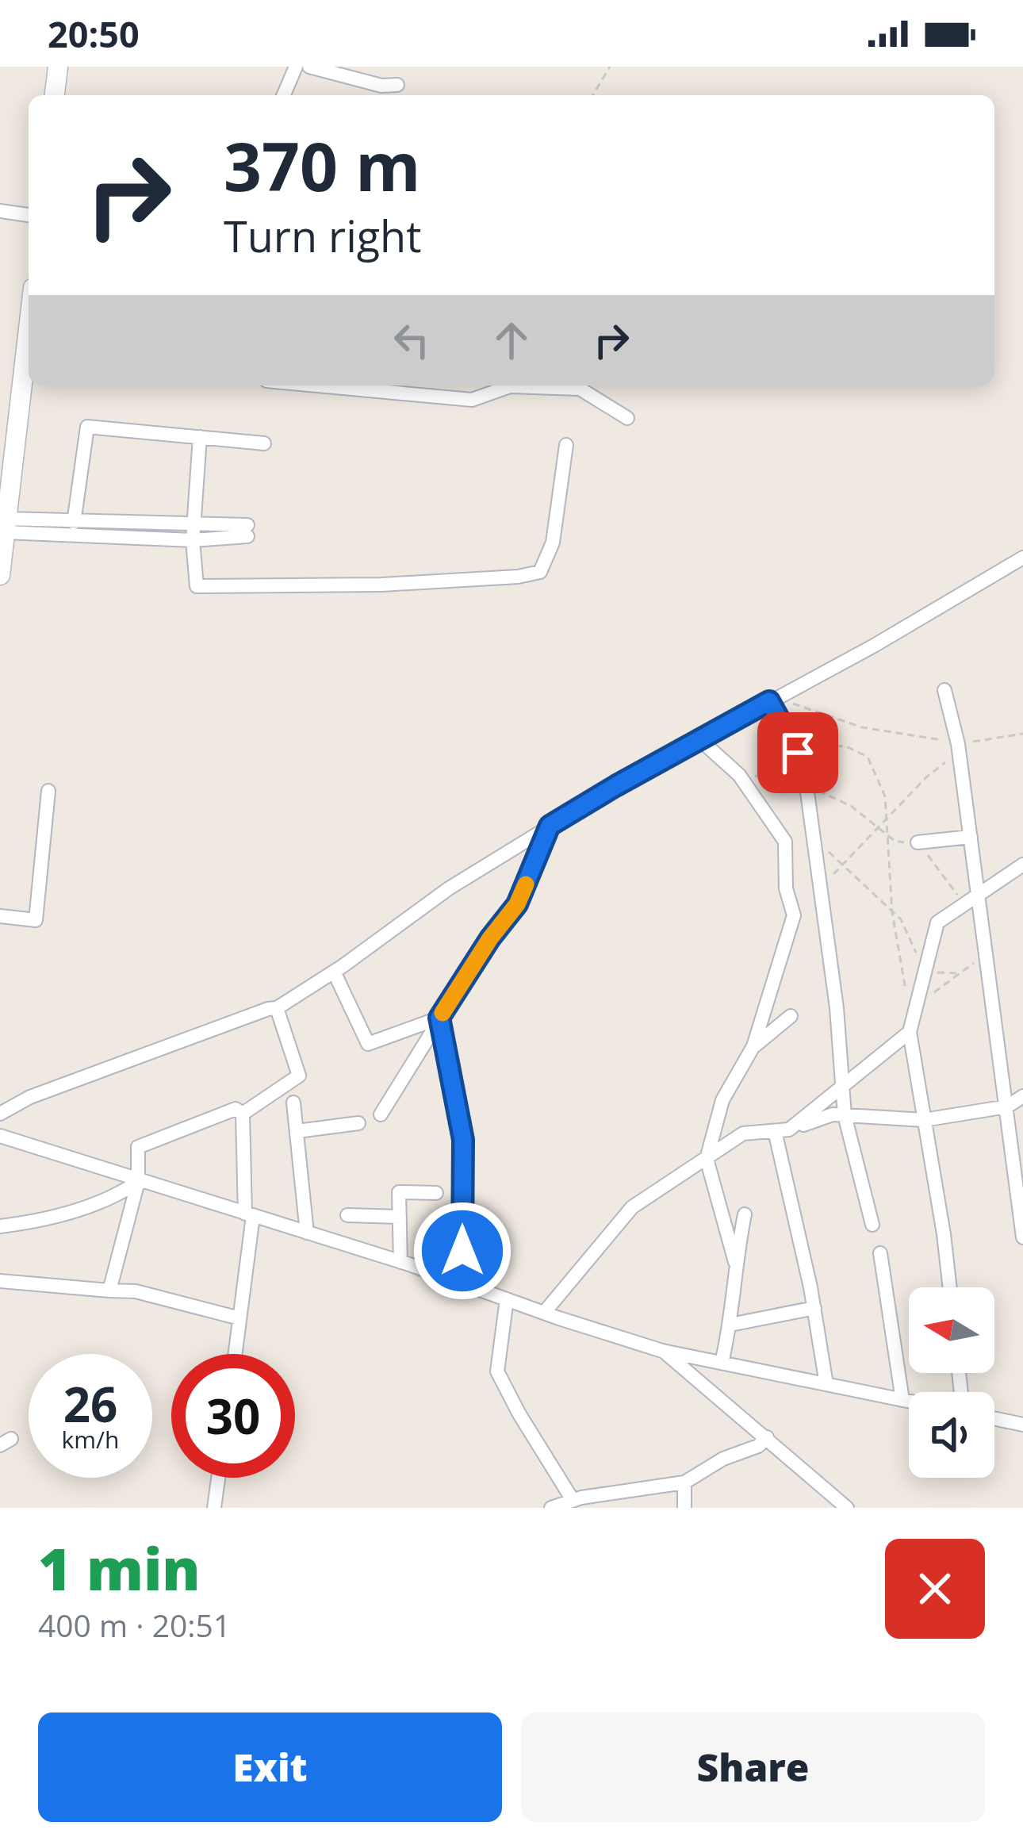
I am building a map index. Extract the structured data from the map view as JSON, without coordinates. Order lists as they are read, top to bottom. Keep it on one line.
{"north":"left","page":{"status":"20:50","turn":["370 m","Turn right"],"speed":"26 km/h","limit":"30","heading":["1 min","400 m · 20:51"],"buttons":["Exit","Share"]}}
